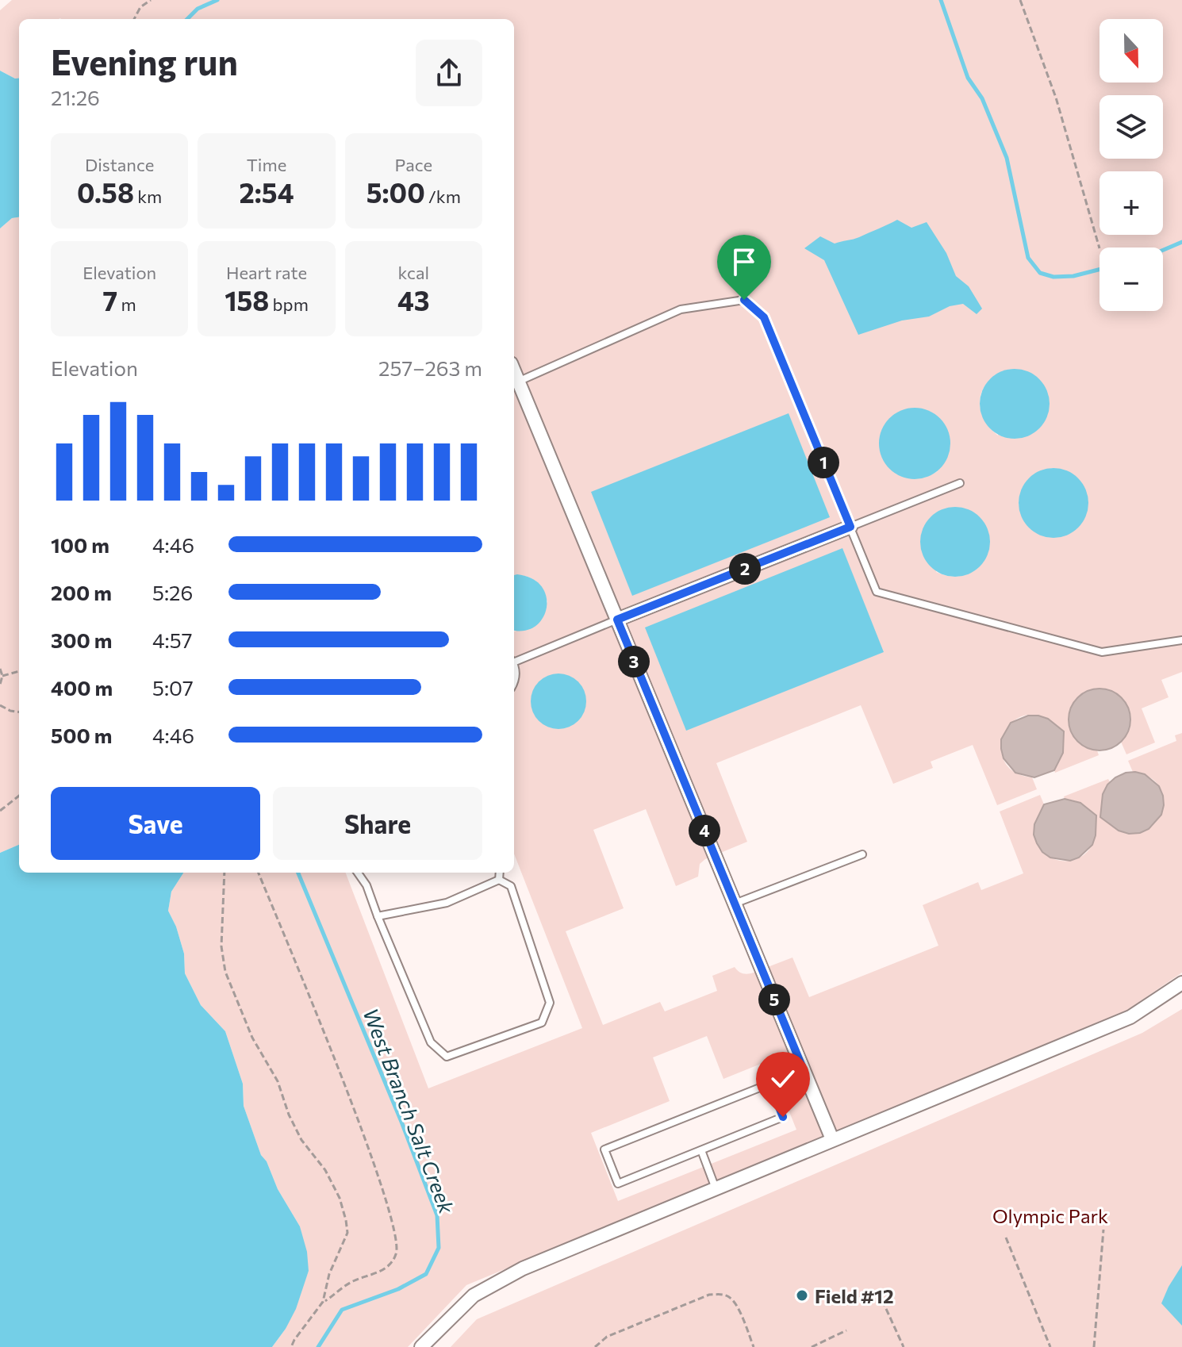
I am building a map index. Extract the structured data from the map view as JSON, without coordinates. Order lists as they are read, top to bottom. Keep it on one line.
{"water":["West Branch Salt Creek"],"parks":["Olympic Park"],"places":["Field #12"],"north":"bottom","page":{"map_buttons":["+","−"],"heading":["Evening run","21:26"],"stats":[["Distance","0.58 km"],["Time","2:54"],["Pace","5:00 /km"],["Elevation","7 m"],["Heart rate","158 bpm"],["kcal","43"]],"chart":["Elevation","257–263 m"],"pins":["1","2","3","4","5"],"list":[{"name":"100 m","note":"4:46"},{"name":"200 m","note":"5:26"},{"name":"300 m","note":"4:57"},{"name":"400 m","note":"5:07"},{"name":"500 m","note":"4:46"}],"buttons":["Save","Share"]}}
